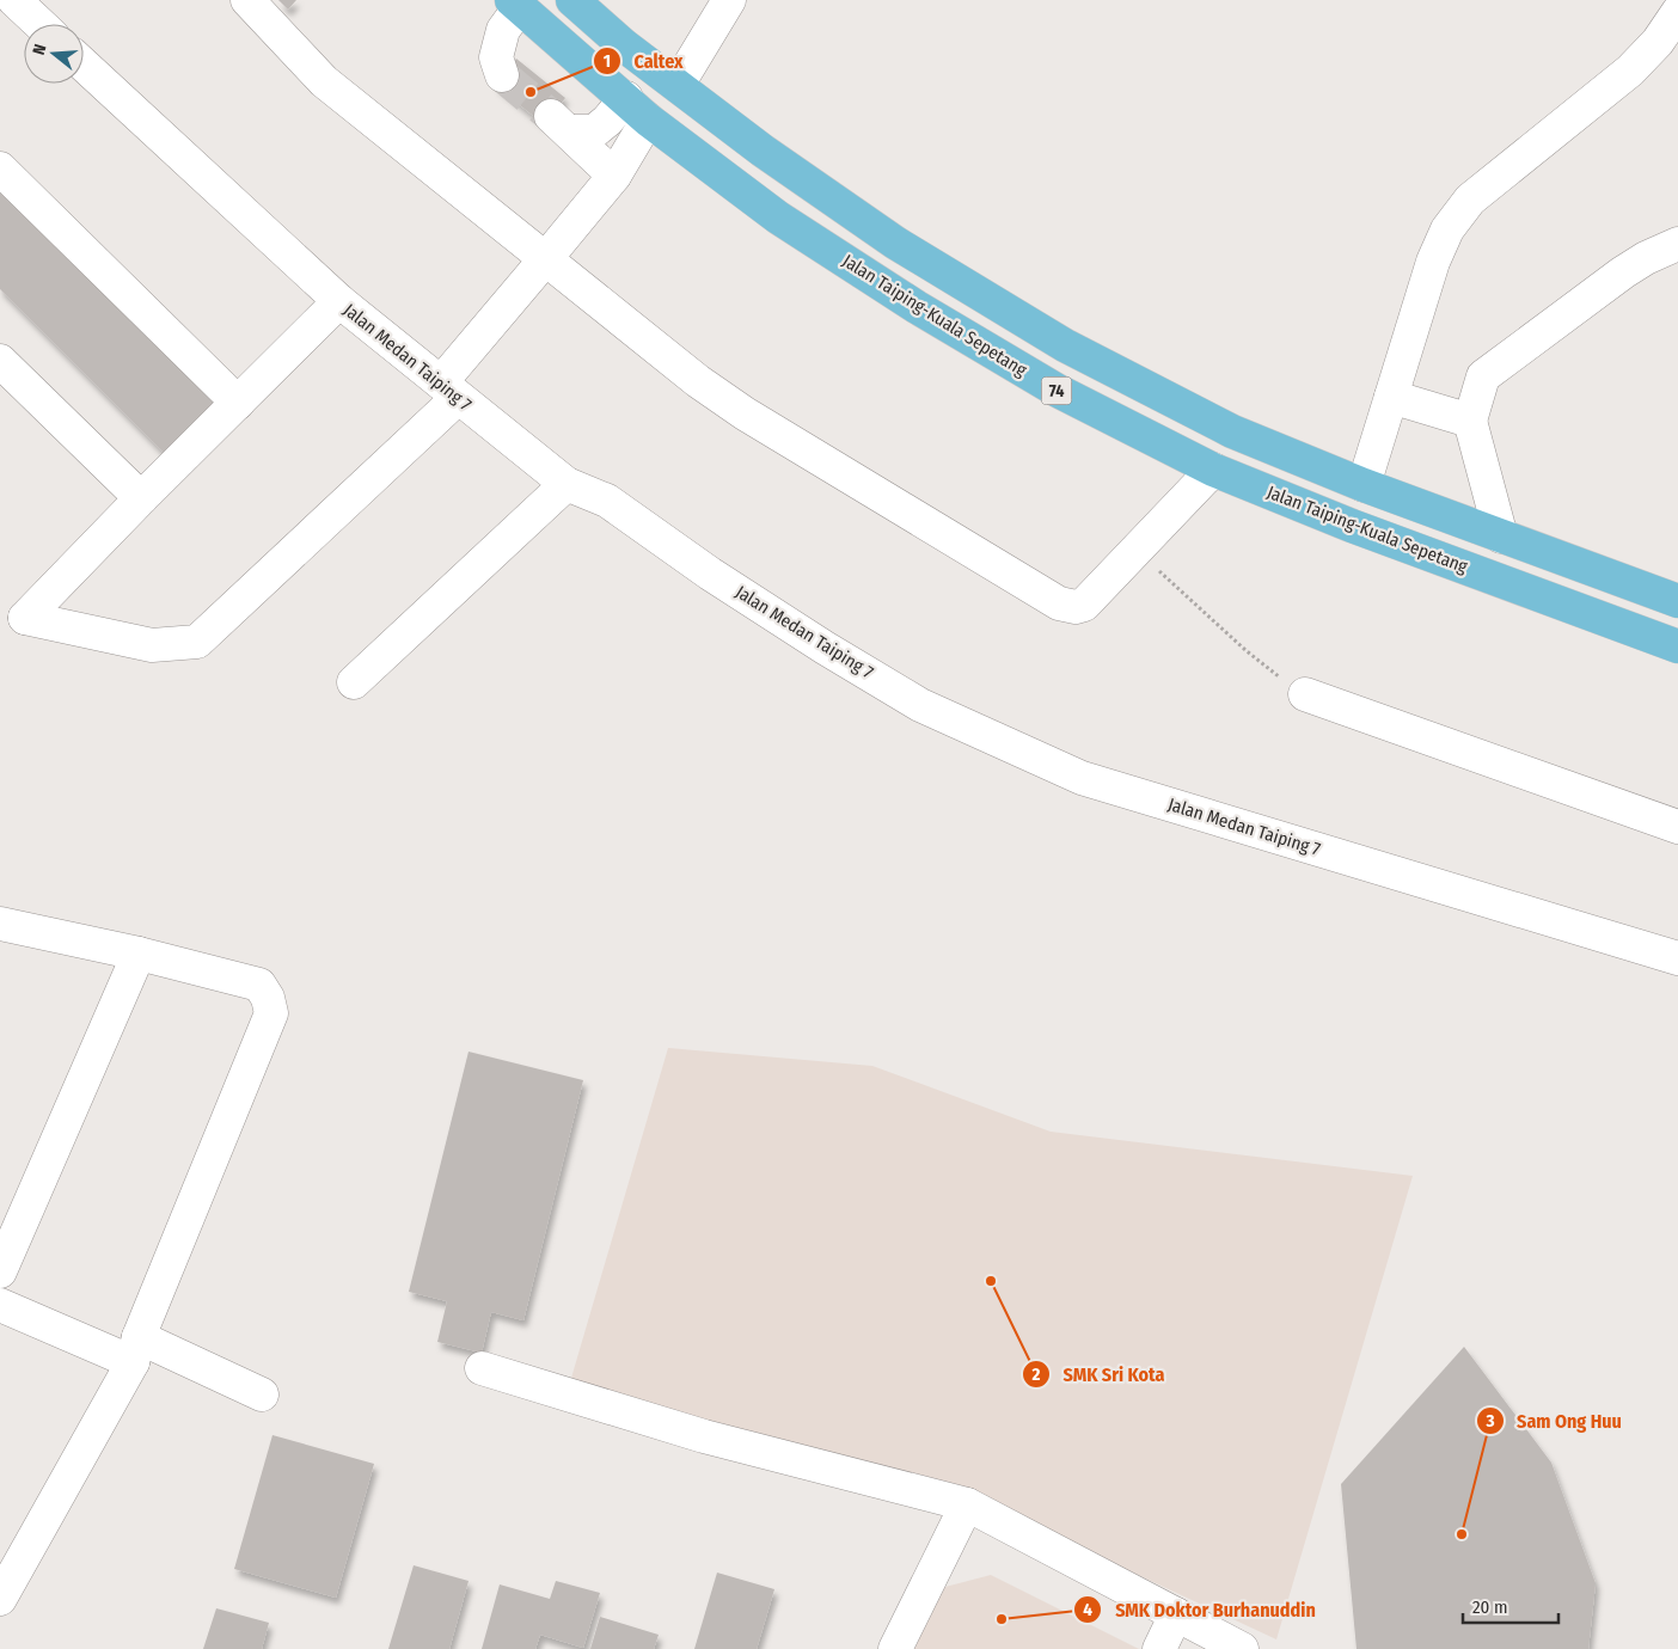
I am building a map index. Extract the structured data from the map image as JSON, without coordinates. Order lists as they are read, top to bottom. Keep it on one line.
{"streets":{"main road":["Jalan Taiping-Kuala Sepetang","74"],"street":["Jalan Medan Taiping 7"]},"places":["Caltex","SMK Sri Kota","Sam Ong Huu","SMK Doktor Burhanuddin"],"scale_bar":"20 m","north":"left"}
